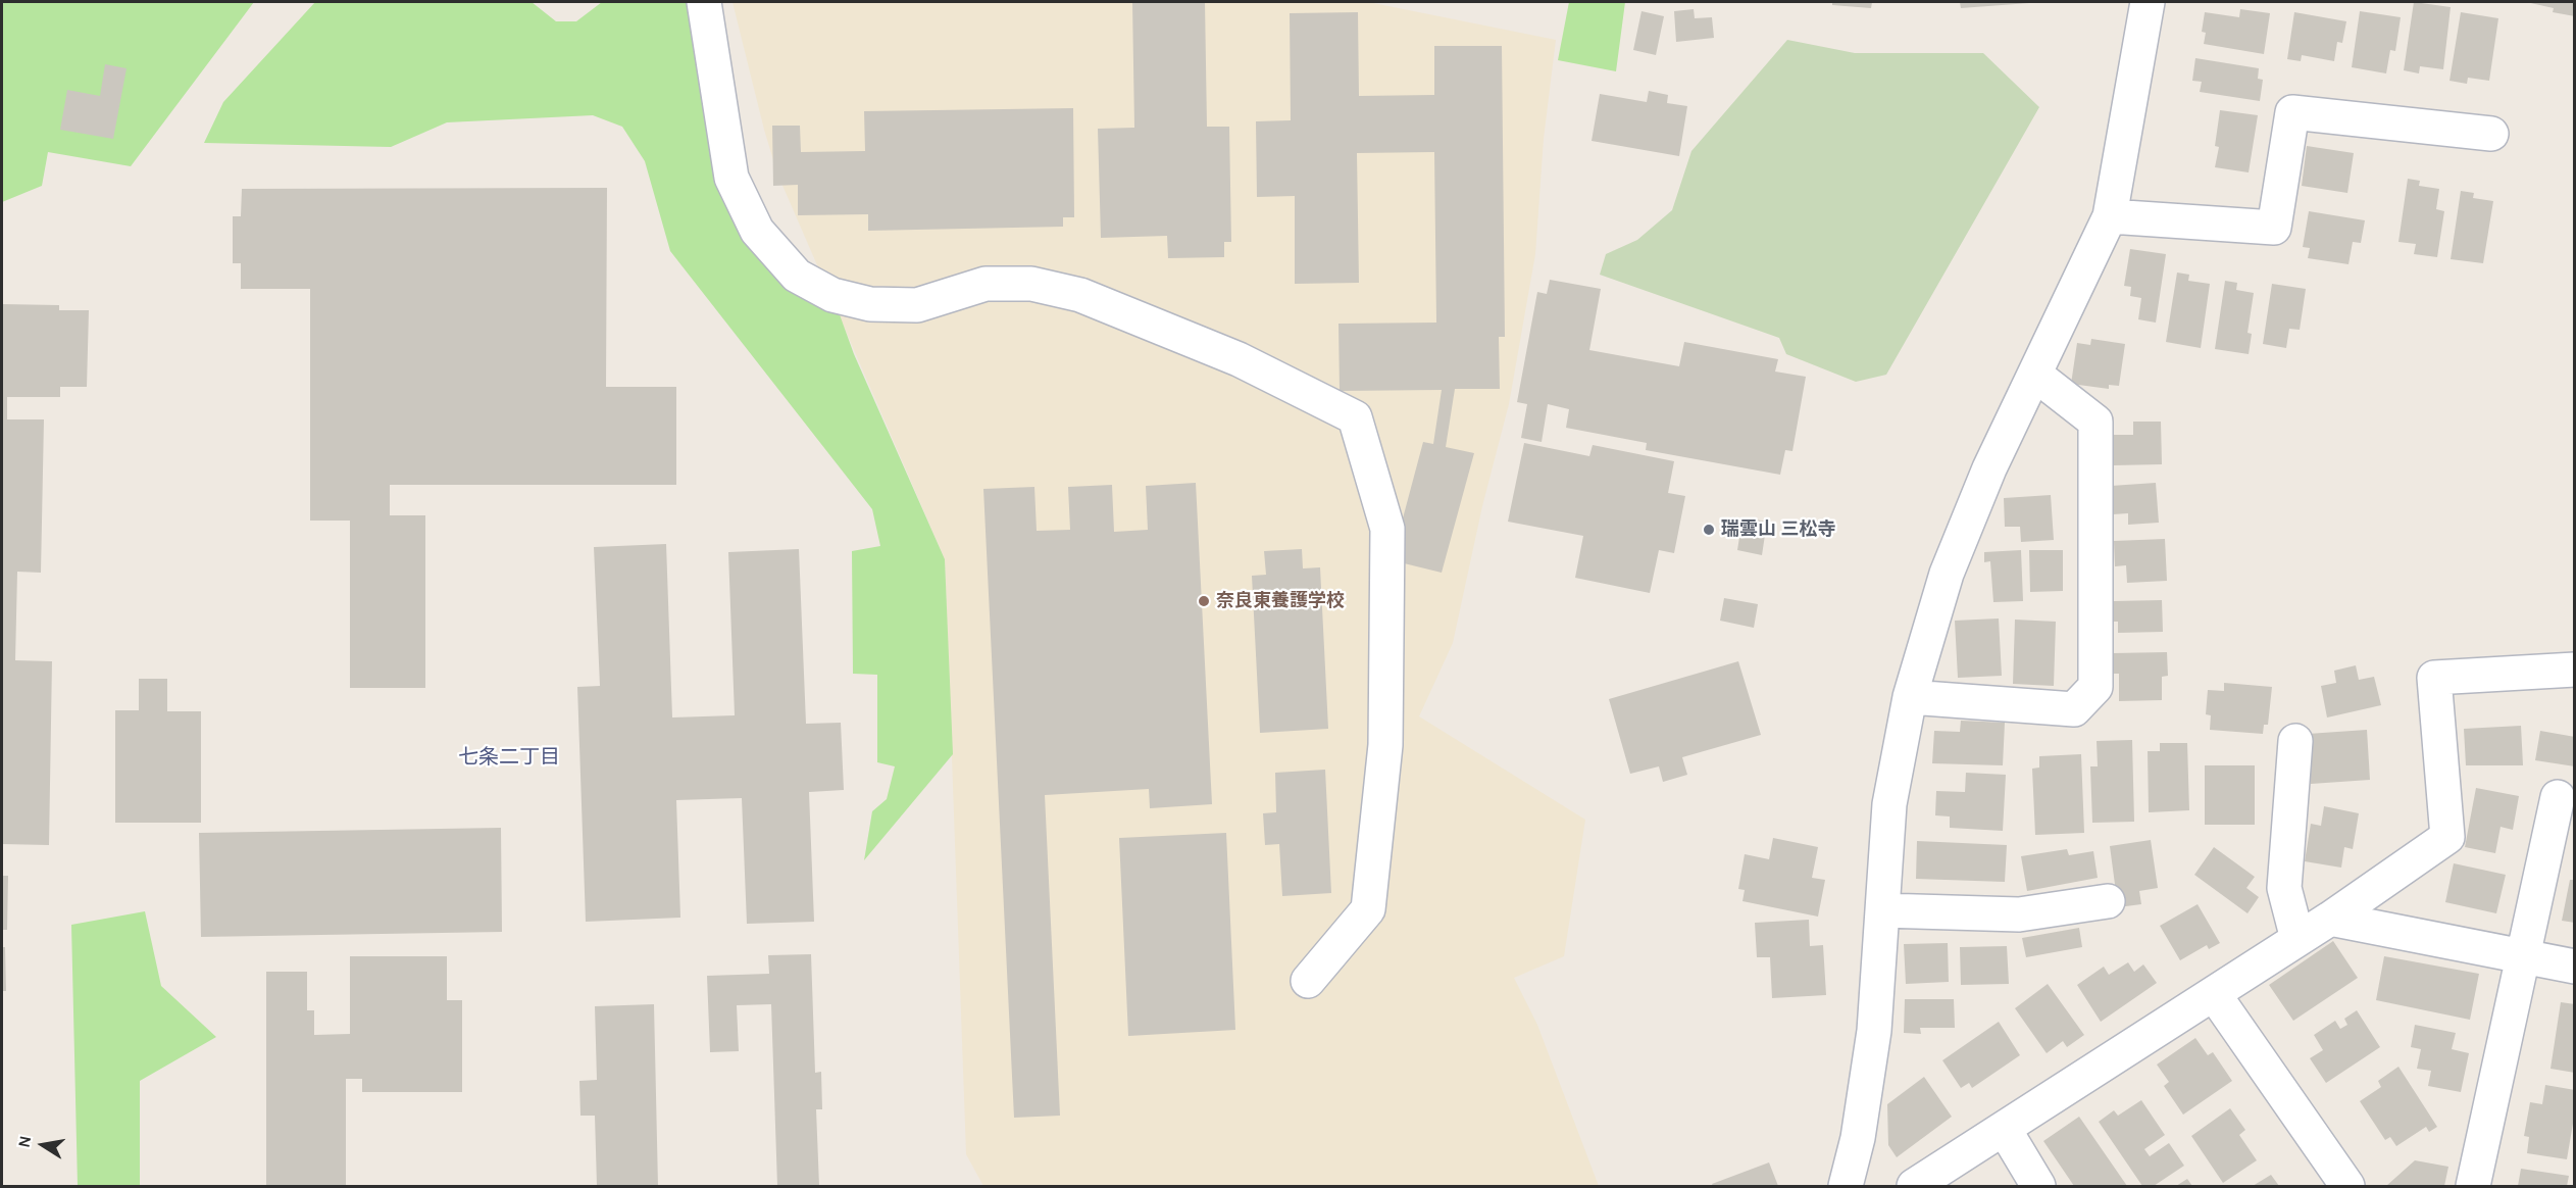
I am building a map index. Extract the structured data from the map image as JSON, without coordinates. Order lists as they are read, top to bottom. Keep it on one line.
{"districts":["七条二丁目"],"places":["瑞雲山 三松寺","奈良東養護学校"],"north":"left"}
